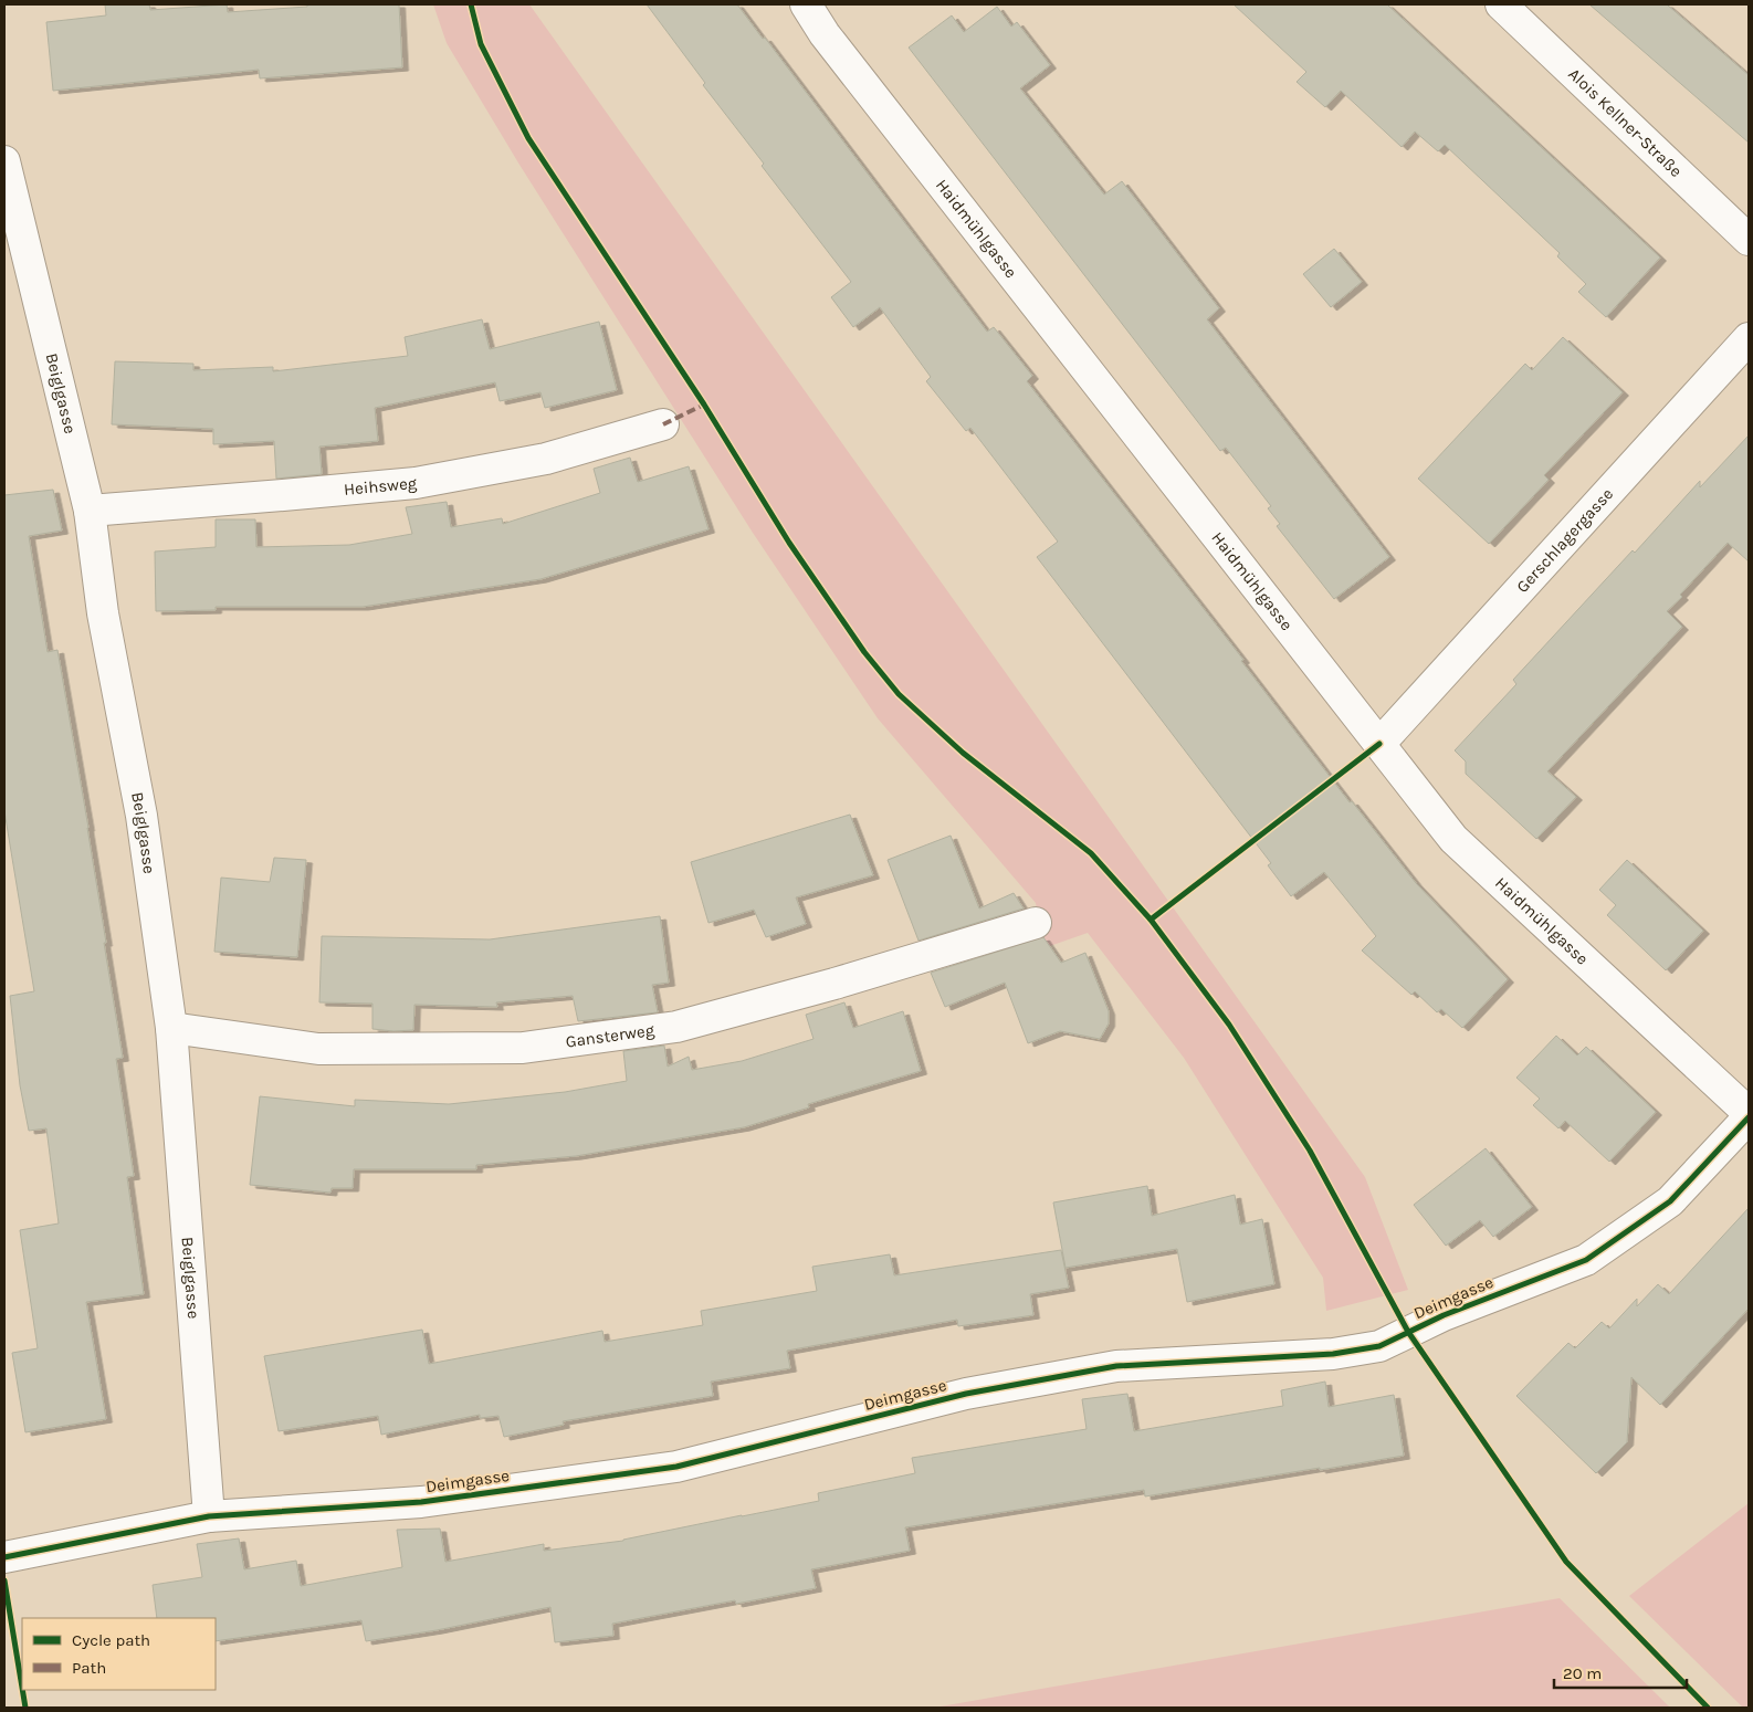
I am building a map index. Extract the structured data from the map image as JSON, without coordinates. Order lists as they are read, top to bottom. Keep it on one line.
{"streets":{"street":["Alois Kellner-Straße","Haidmühlgasse","Beiglgasse","Heihsweg","Gerschlagergasse","Gansterweg","Deimgasse"]},"crossings":[["Haidmühlgasse","Gerschlagergasse"],["Haidmühlgasse","Deimgasse"],["Beiglgasse","Heihsweg"],["Beiglgasse","Gansterweg"],["Beiglgasse","Deimgasse"]],"legend":["Cycle path","Path"],"scale_bar":"20 m"}
